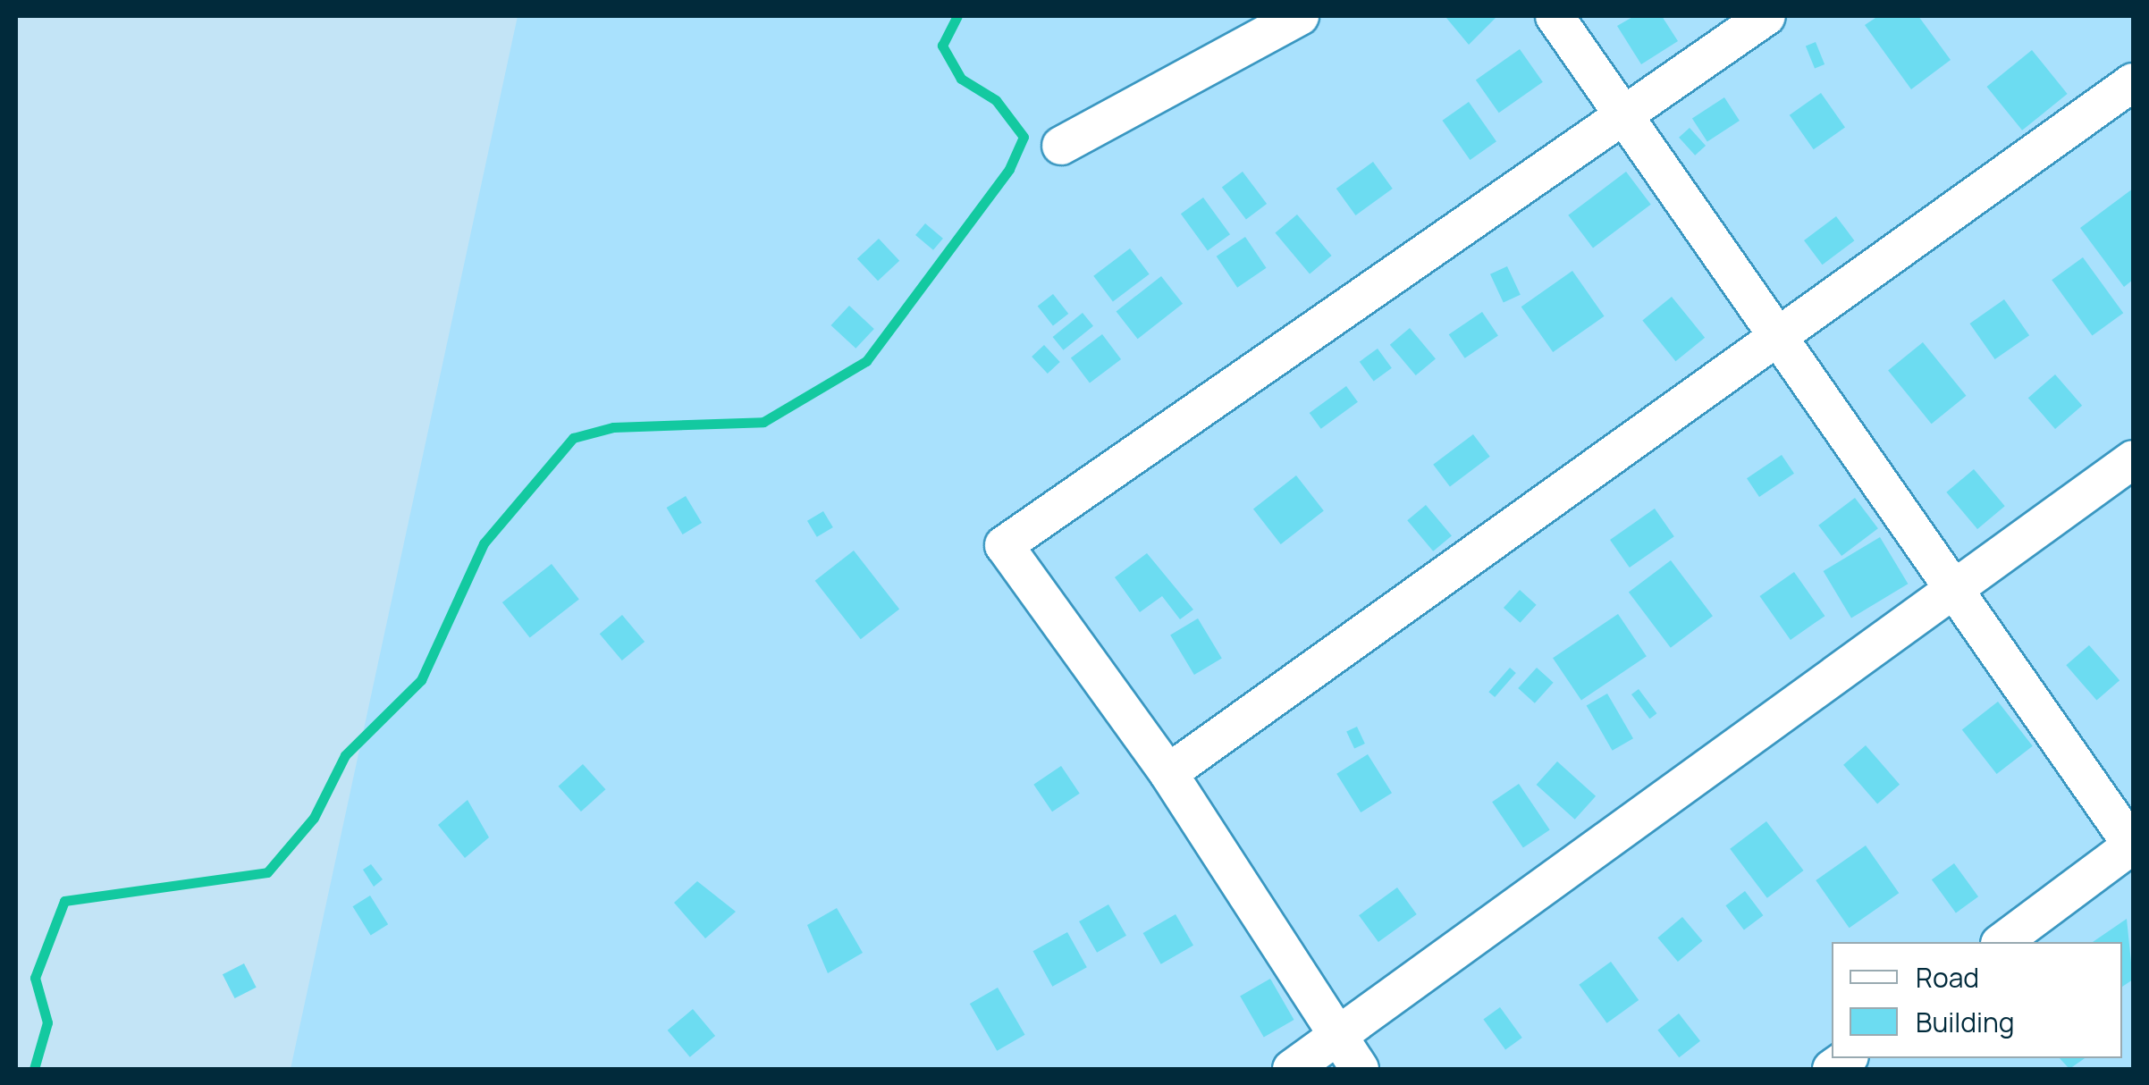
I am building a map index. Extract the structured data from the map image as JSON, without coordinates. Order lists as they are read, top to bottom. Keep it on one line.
{"legend":["Road","Building"]}
